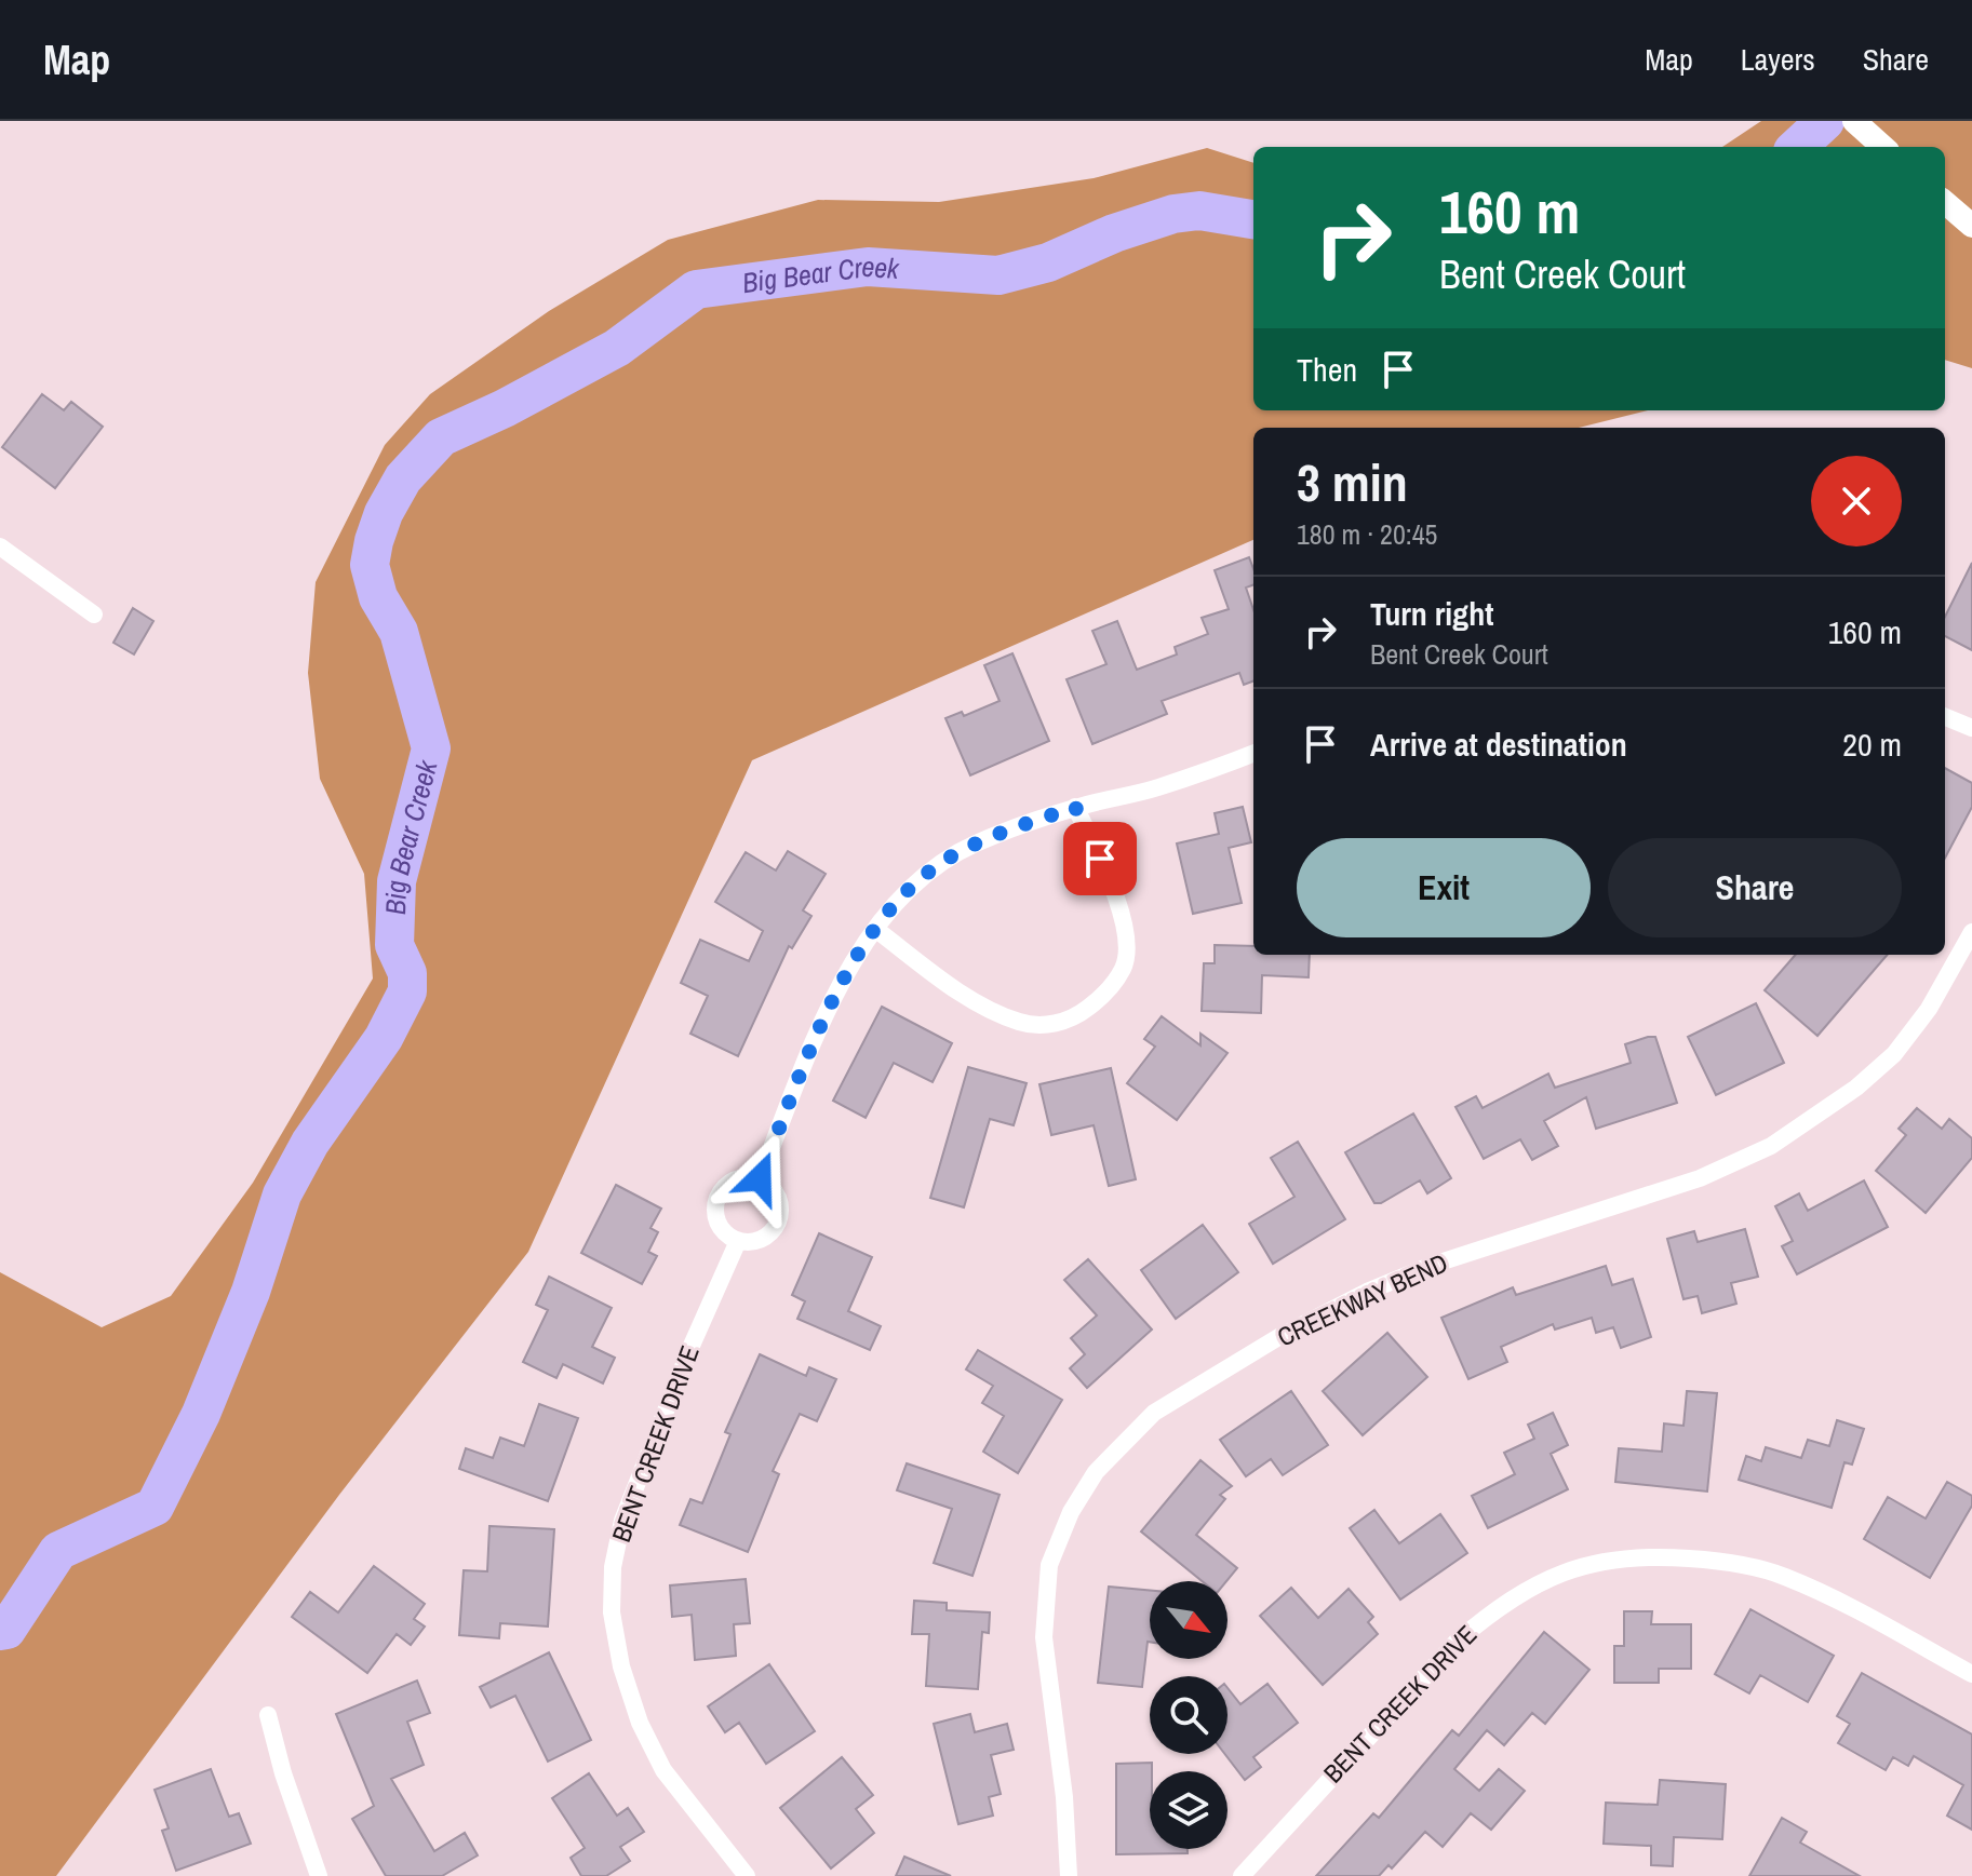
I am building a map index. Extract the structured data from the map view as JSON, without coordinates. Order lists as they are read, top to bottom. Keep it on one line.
{"streets":{"street":["CREEKWAY BEND","BENT CREEK DRIVE"]},"water":["Big Bear Creek"],"north":"bottom right","page":{"header":"Map","nav":["Map","Layers","Share"],"turn":["160 m","Bent Creek Court"],"then":"Then","heading":["3 min","180 m · 20:45"],"list":[{"name":"Turn right","note":"Bent Creek Court","value":"160 m"},{"name":"Arrive at destination","value":"20 m"}],"buttons":["Exit","Share"]}}
